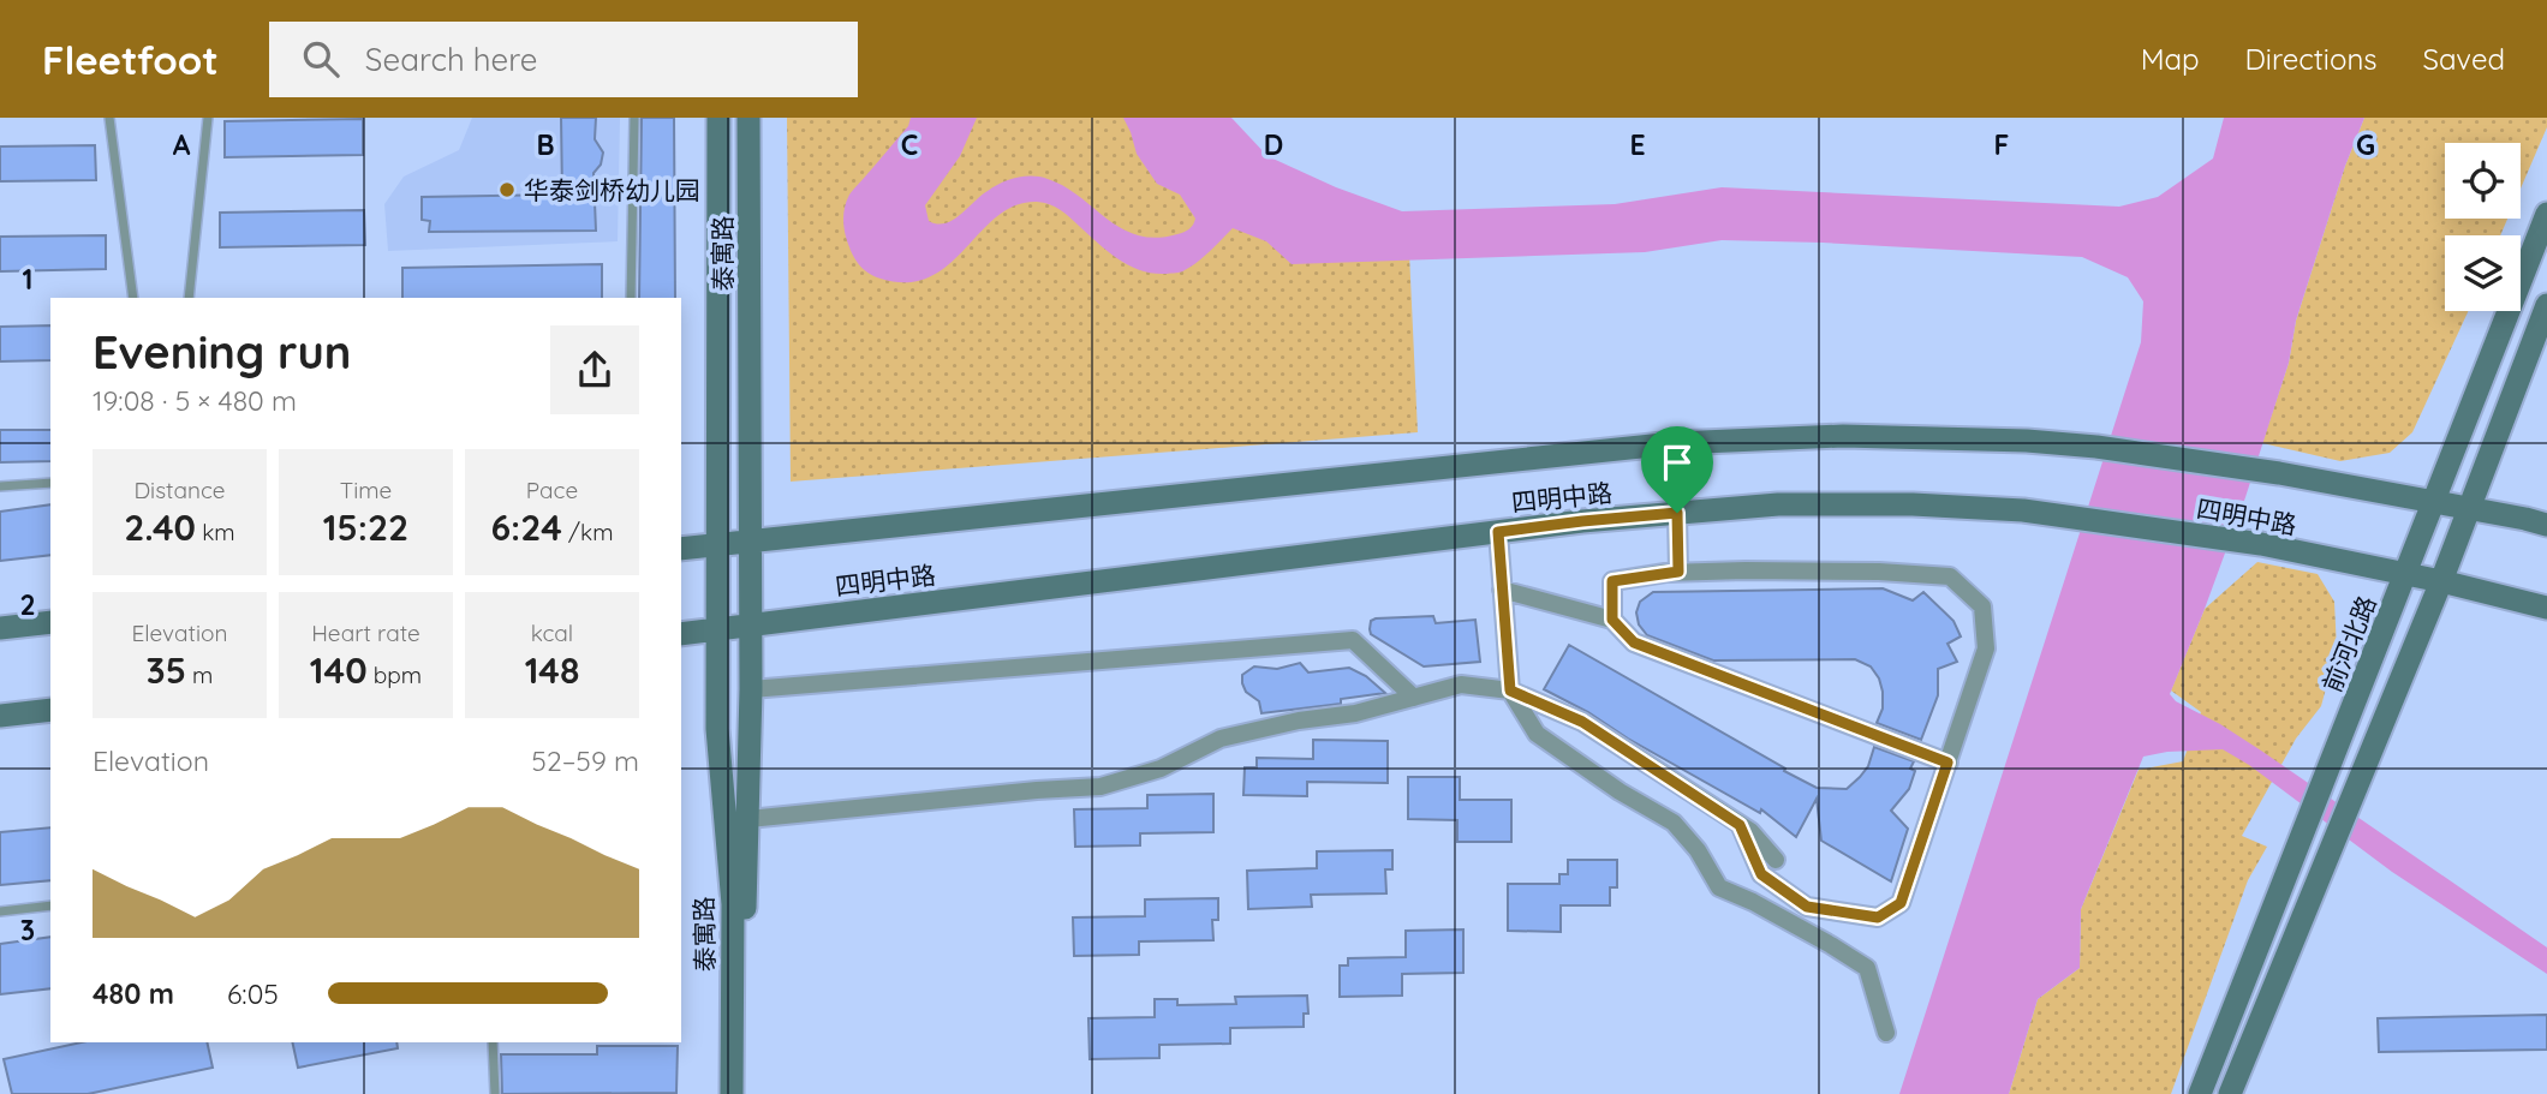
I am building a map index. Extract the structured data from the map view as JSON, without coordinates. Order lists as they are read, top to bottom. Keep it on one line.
{"streets":{"main road":["泰寓路","四明中路","前河北路"]},"crossings":[["泰寓路","四明中路"],["四明中路","前河北路"]],"places":["华泰剑桥幼儿园"],"page":{"header":"Fleetfoot","search":"Search here","nav":["Map","Directions","Saved"],"heading":["Evening run","19:08 · 5 × 480 m"],"stats":[["Distance","2.40 km"],["Time","15:22"],["Pace","6:24 /km"],["Elevation","35 m"],["Heart rate","140 bpm"],["kcal","148"]],"chart":["Elevation","52–59 m"],"list":[{"name":"480 m","note":"6:05"}]},"grid":{"columns":["A","B","C","D","E","F","G"],"rows":["1","2","3"]}}
